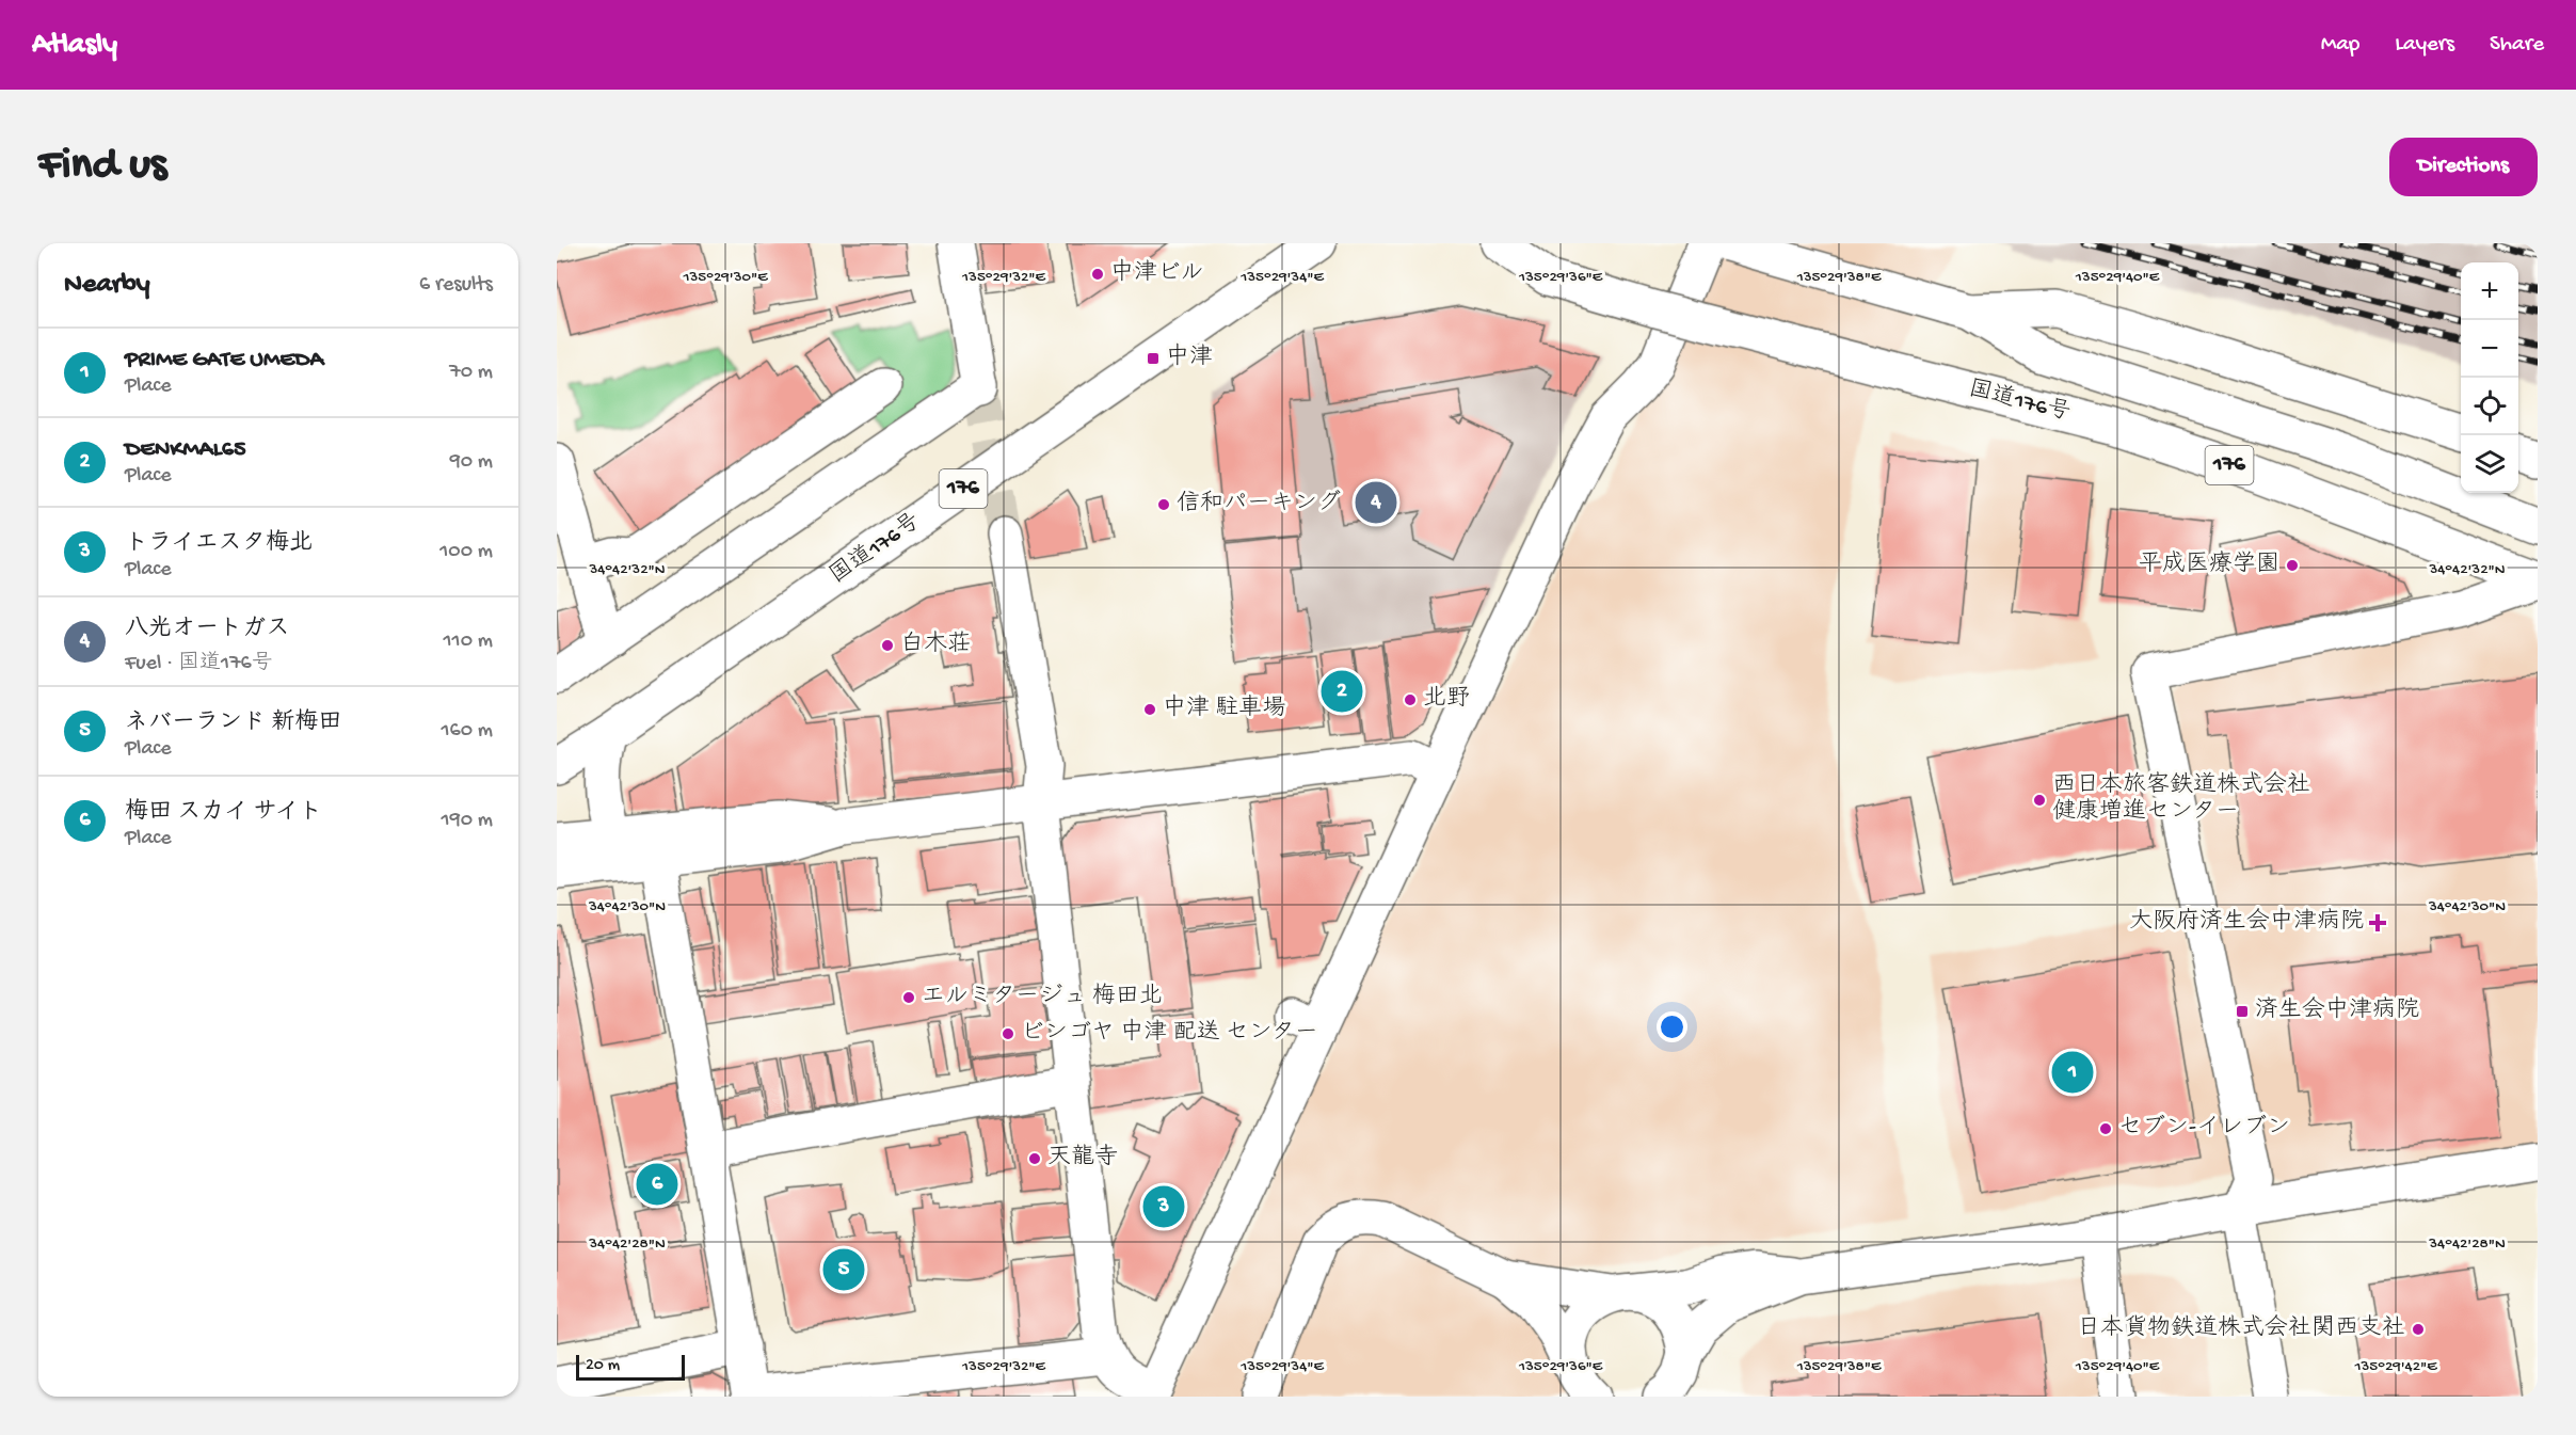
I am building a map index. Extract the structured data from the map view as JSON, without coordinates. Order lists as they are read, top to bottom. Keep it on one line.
{"streets":{"main road":["国道176号","176"]},"crossings":[["国道176号","176"]],"places":{"other":["中津ビル","信和パーキング","平成医療学園","白木荘","北野","中津 駐車場","西日本旅客鉄道株式会社 健康増進センター","エルミタージュ 梅田北","ビンゴヤ 中津 配送 センター","セブン-イレブン","天龍寺","日本貨物鉄道株式会社関西支社"],"transit":["中津","済生会中津病院"],"health":["大阪府済生会中津病院"]},"scale_bar":"20 m","page":{"header":"Atlasly","nav":["Map","Layers","Share"],"buttons":"Directions","title":"Find us","heading":["Nearby","6 results"],"map_buttons":["+","−"],"list":[{"mark":"1","name":"PRIME GATE UMEDA","note":"Place","value":"70 m"},{"mark":"2","name":"DENKMAL65","note":"Place","value":"90 m"},{"mark":"3","name":"トライエスタ梅北","note":"Place","value":"100 m"},{"mark":"4","name":"八光オートガス","note":"Fuel · 国道176号","value":"110 m"},{"mark":"5","name":"ネバーランド 新梅田","note":"Place","value":"160 m"},{"mark":"6","name":"梅田 スカイ サイト","note":"Place","value":"190 m"}],"pins":["4","2","1","6","3","5"],"scale":"20 m"},"coordinates":["135°29'30\"E","135°29'32\"E","135°29'34\"E","135°29'36\"E","135°29'38\"E","135°29'40\"E","34°42'32\"N","34°42'30\"N","34°42'28\"N","135°29'42\"E"]}
